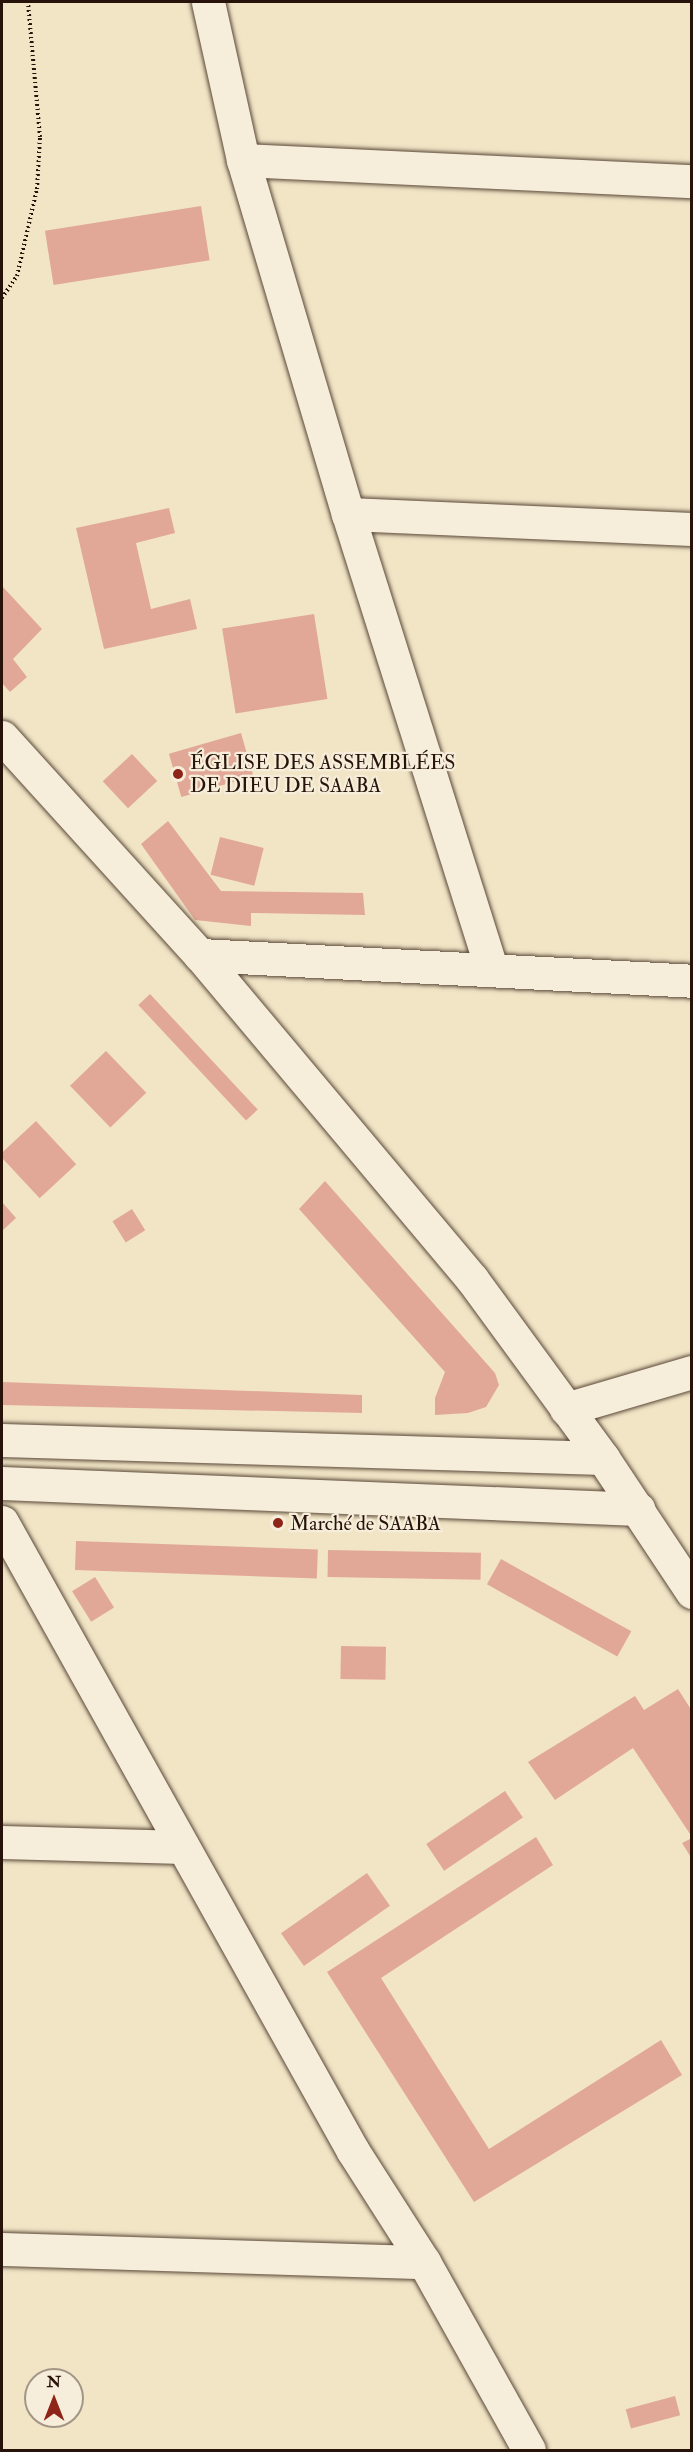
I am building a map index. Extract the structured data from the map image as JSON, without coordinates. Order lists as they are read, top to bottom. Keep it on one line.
{"places":["ÉGLISE DES ASSEMBLÉES DE DIEU DE SAABA","Marché de SAABA"],"north":"top"}
